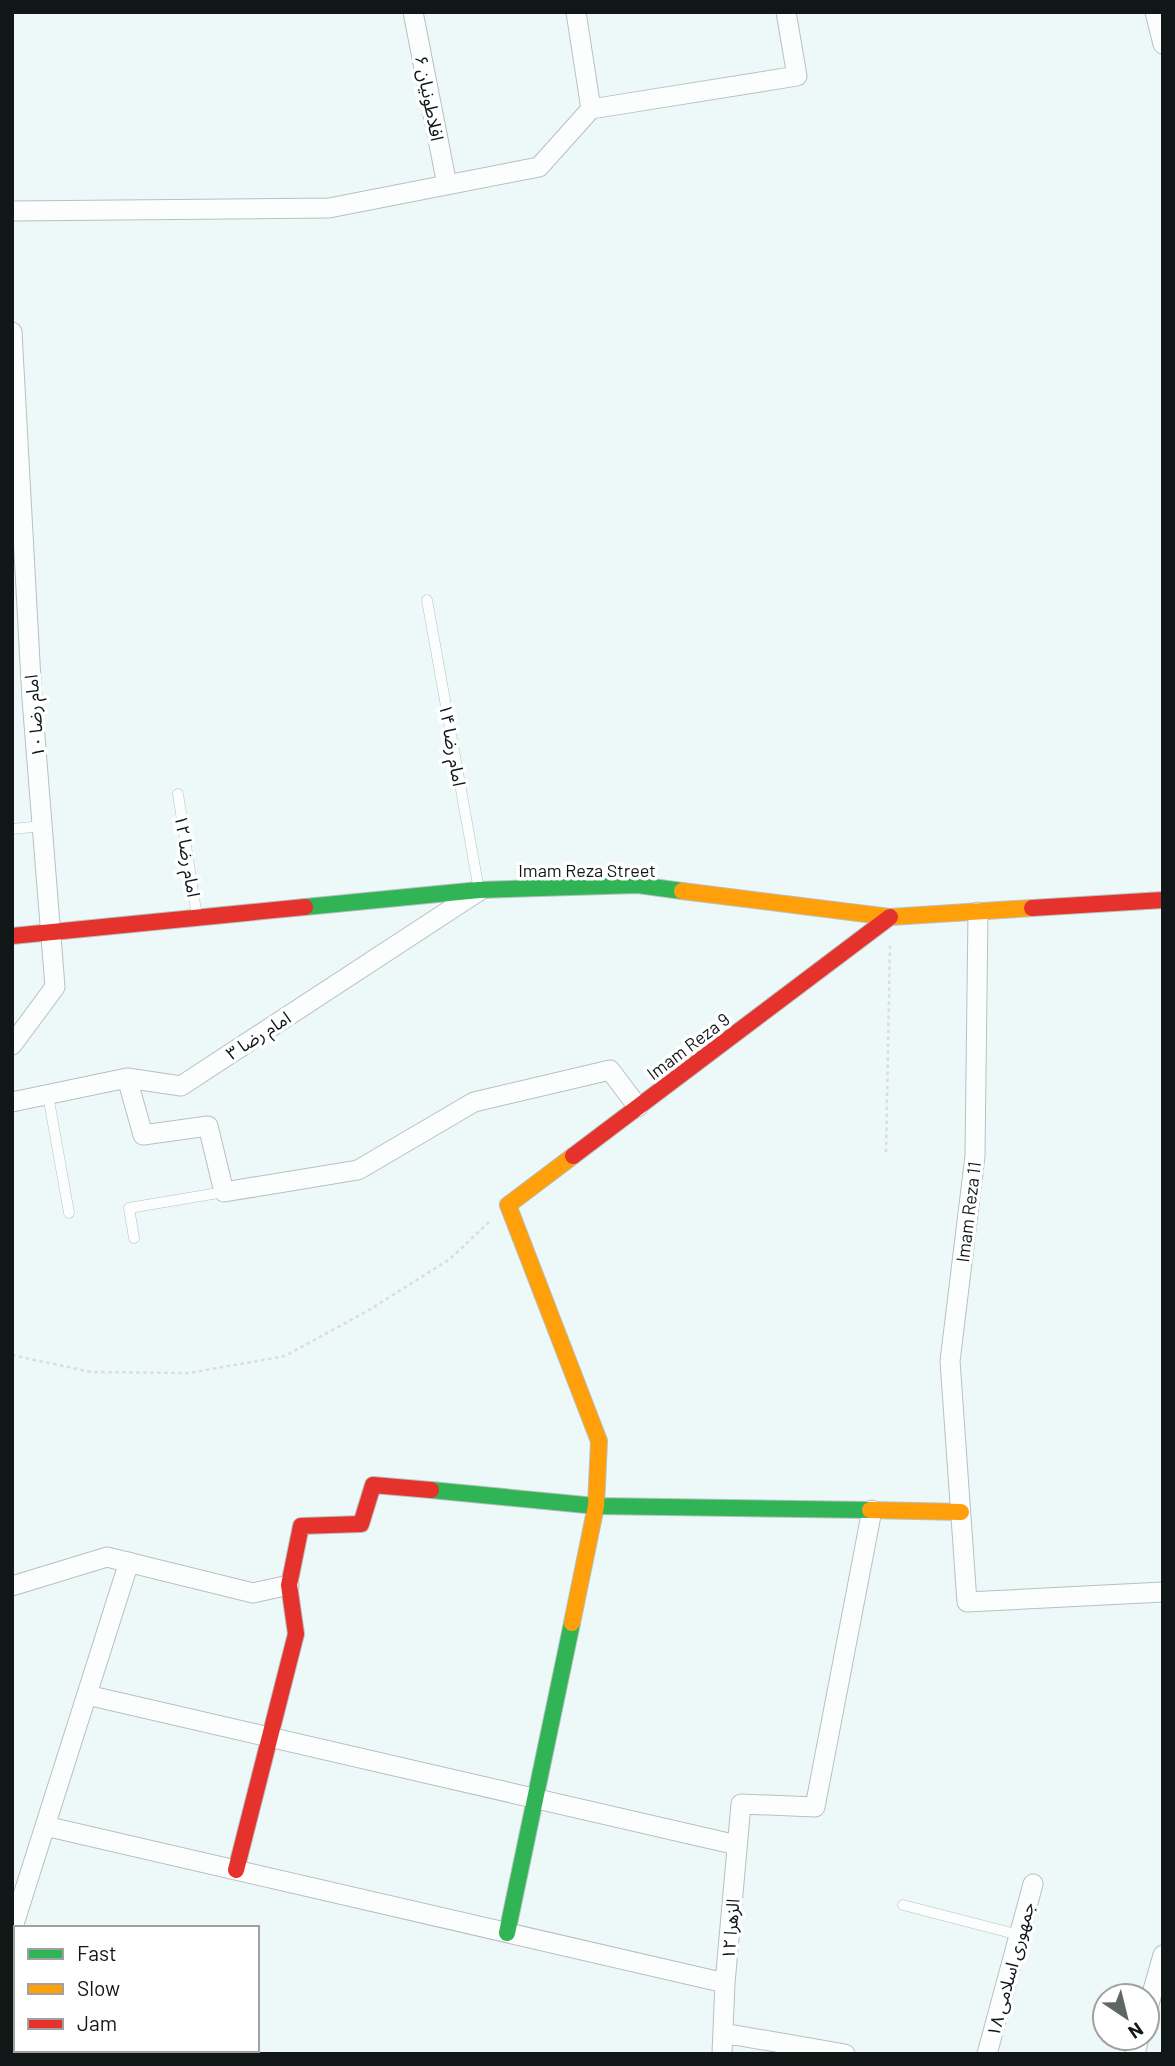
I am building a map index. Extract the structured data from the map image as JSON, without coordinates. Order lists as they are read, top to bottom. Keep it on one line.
{"streets":{"street":["افلاطونیان ۶","امام رضا ۱۰","Imam Reza Street","امام رضا ۳","Imam Reza 9","Imam Reza 11","الزهرا ۱۲","جمهوری اسلامی ۱۸"],"lane":["امام رضا ۱۴","امام رضا ۱۲"]},"crossings":[["امام رضا ۱۰","Imam Reza Street"],["امام رضا ۱۴","Imam Reza Street"],["امام رضا ۱۴","امام رضا ۳"],["امام رضا ۱۲","Imam Reza Street"],["Imam Reza Street","امام رضا ۳"],["Imam Reza Street","Imam Reza 9"],["Imam Reza Street","Imam Reza 11"]],"legend":["Fast","Slow","Jam"],"north":"bottom right"}
